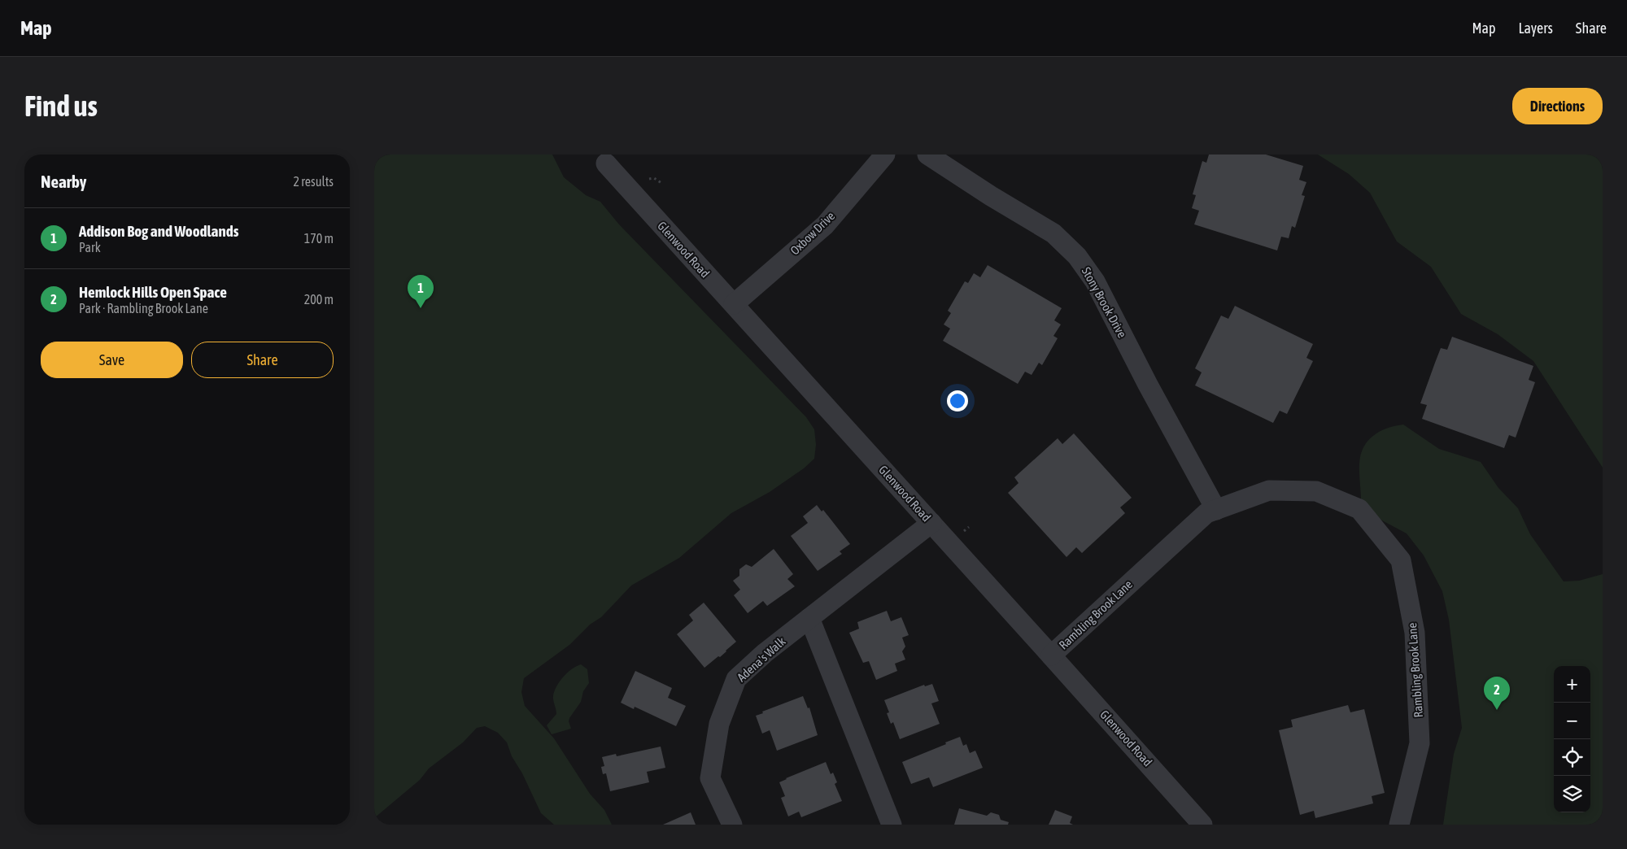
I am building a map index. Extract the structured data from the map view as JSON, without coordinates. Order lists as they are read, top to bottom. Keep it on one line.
{"streets":{"street":["Oxbow Drive","Glenwood Road","Stony Brook Drive","Rambling Brook Lane","Adena's Walk"]},"crossings":[["Oxbow Drive","Glenwood Road"],["Glenwood Road","Rambling Brook Lane"],["Glenwood Road","Adena's Walk"],["Stony Brook Drive","Rambling Brook Lane"]],"page":{"header":"Map","nav":["Map","Layers","Share"],"buttons":["Directions",["Save","Share"]],"title":"Find us","heading":["Nearby","2 results"],"list":[{"mark":"1","name":"Addison Bog and Woodlands","note":"Park","value":"170 m"},{"mark":"2","name":"Hemlock Hills Open Space","note":"Park · Rambling Brook Lane","value":"200 m"}],"pins":["1","2"],"map_buttons":["+","−"]}}
